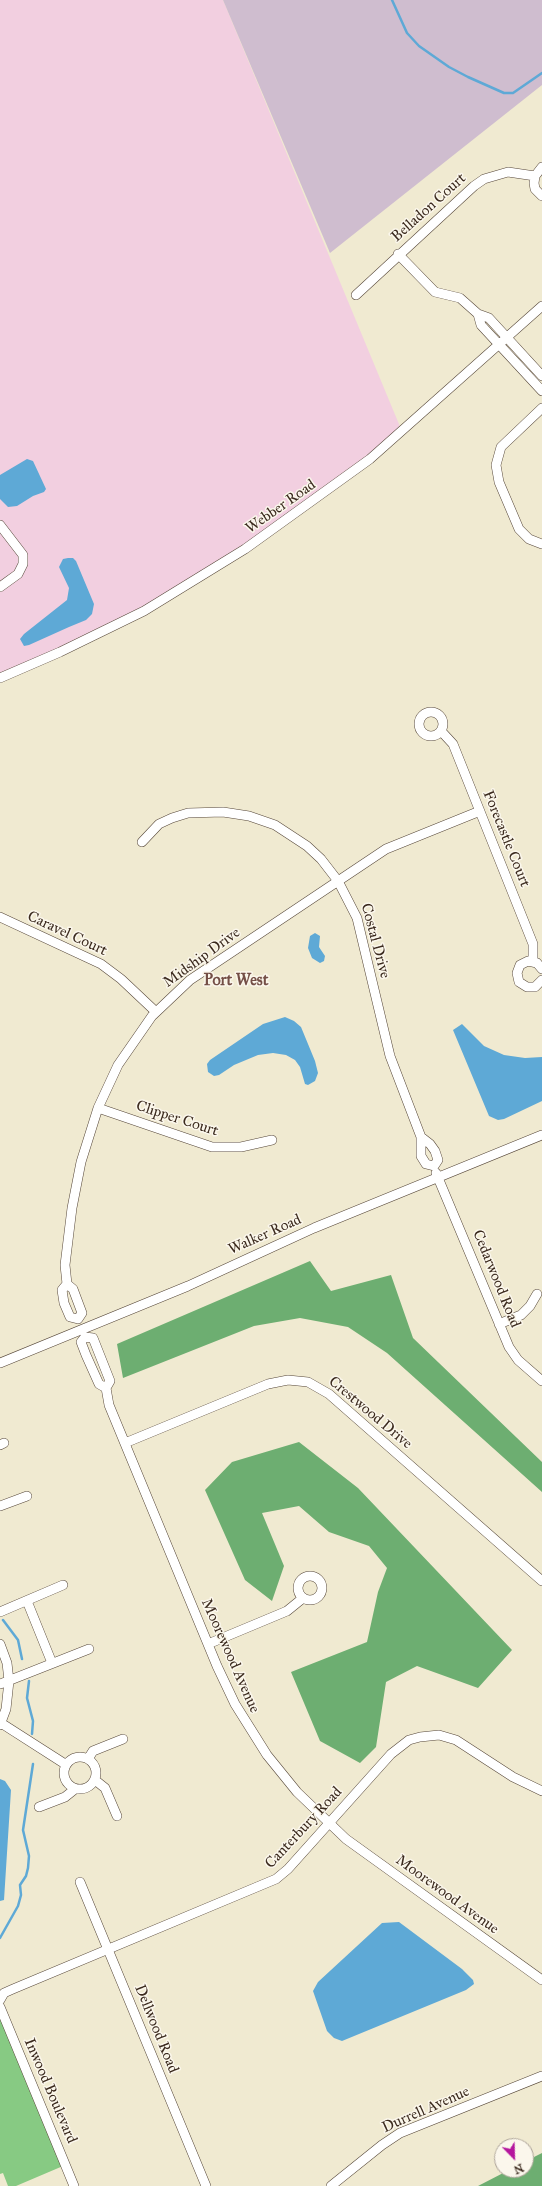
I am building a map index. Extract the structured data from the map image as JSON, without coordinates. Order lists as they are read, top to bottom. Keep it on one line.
{"streets":{"street":["Belladon Court","Webber Road","Forecastle Court","Caravel Court","Costal Drive","Midship Drive","Clipper Court","Walker Road","Cedarwood Road","Crestwood Drive","Moorewood Avenue","Canterbury Road","Dellwood Road","Inwood Boulevard","Durrell Avenue"]},"crossings":[["Forecastle Court","Midship Drive"],["Caravel Court","Midship Drive"],["Costal Drive","Midship Drive"],["Costal Drive","Walker Road"],["Costal Drive","Cedarwood Road"],["Midship Drive","Clipper Court"],["Midship Drive","Walker Road"],["Midship Drive","Moorewood Avenue"],["Walker Road","Cedarwood Road"],["Walker Road","Moorewood Avenue"],["Crestwood Drive","Moorewood Avenue"],["Moorewood Avenue","Canterbury Road"],["Canterbury Road","Dellwood Road"],["Canterbury Road","Inwood Boulevard"]],"districts":["Port West"],"north":"bottom right"}
